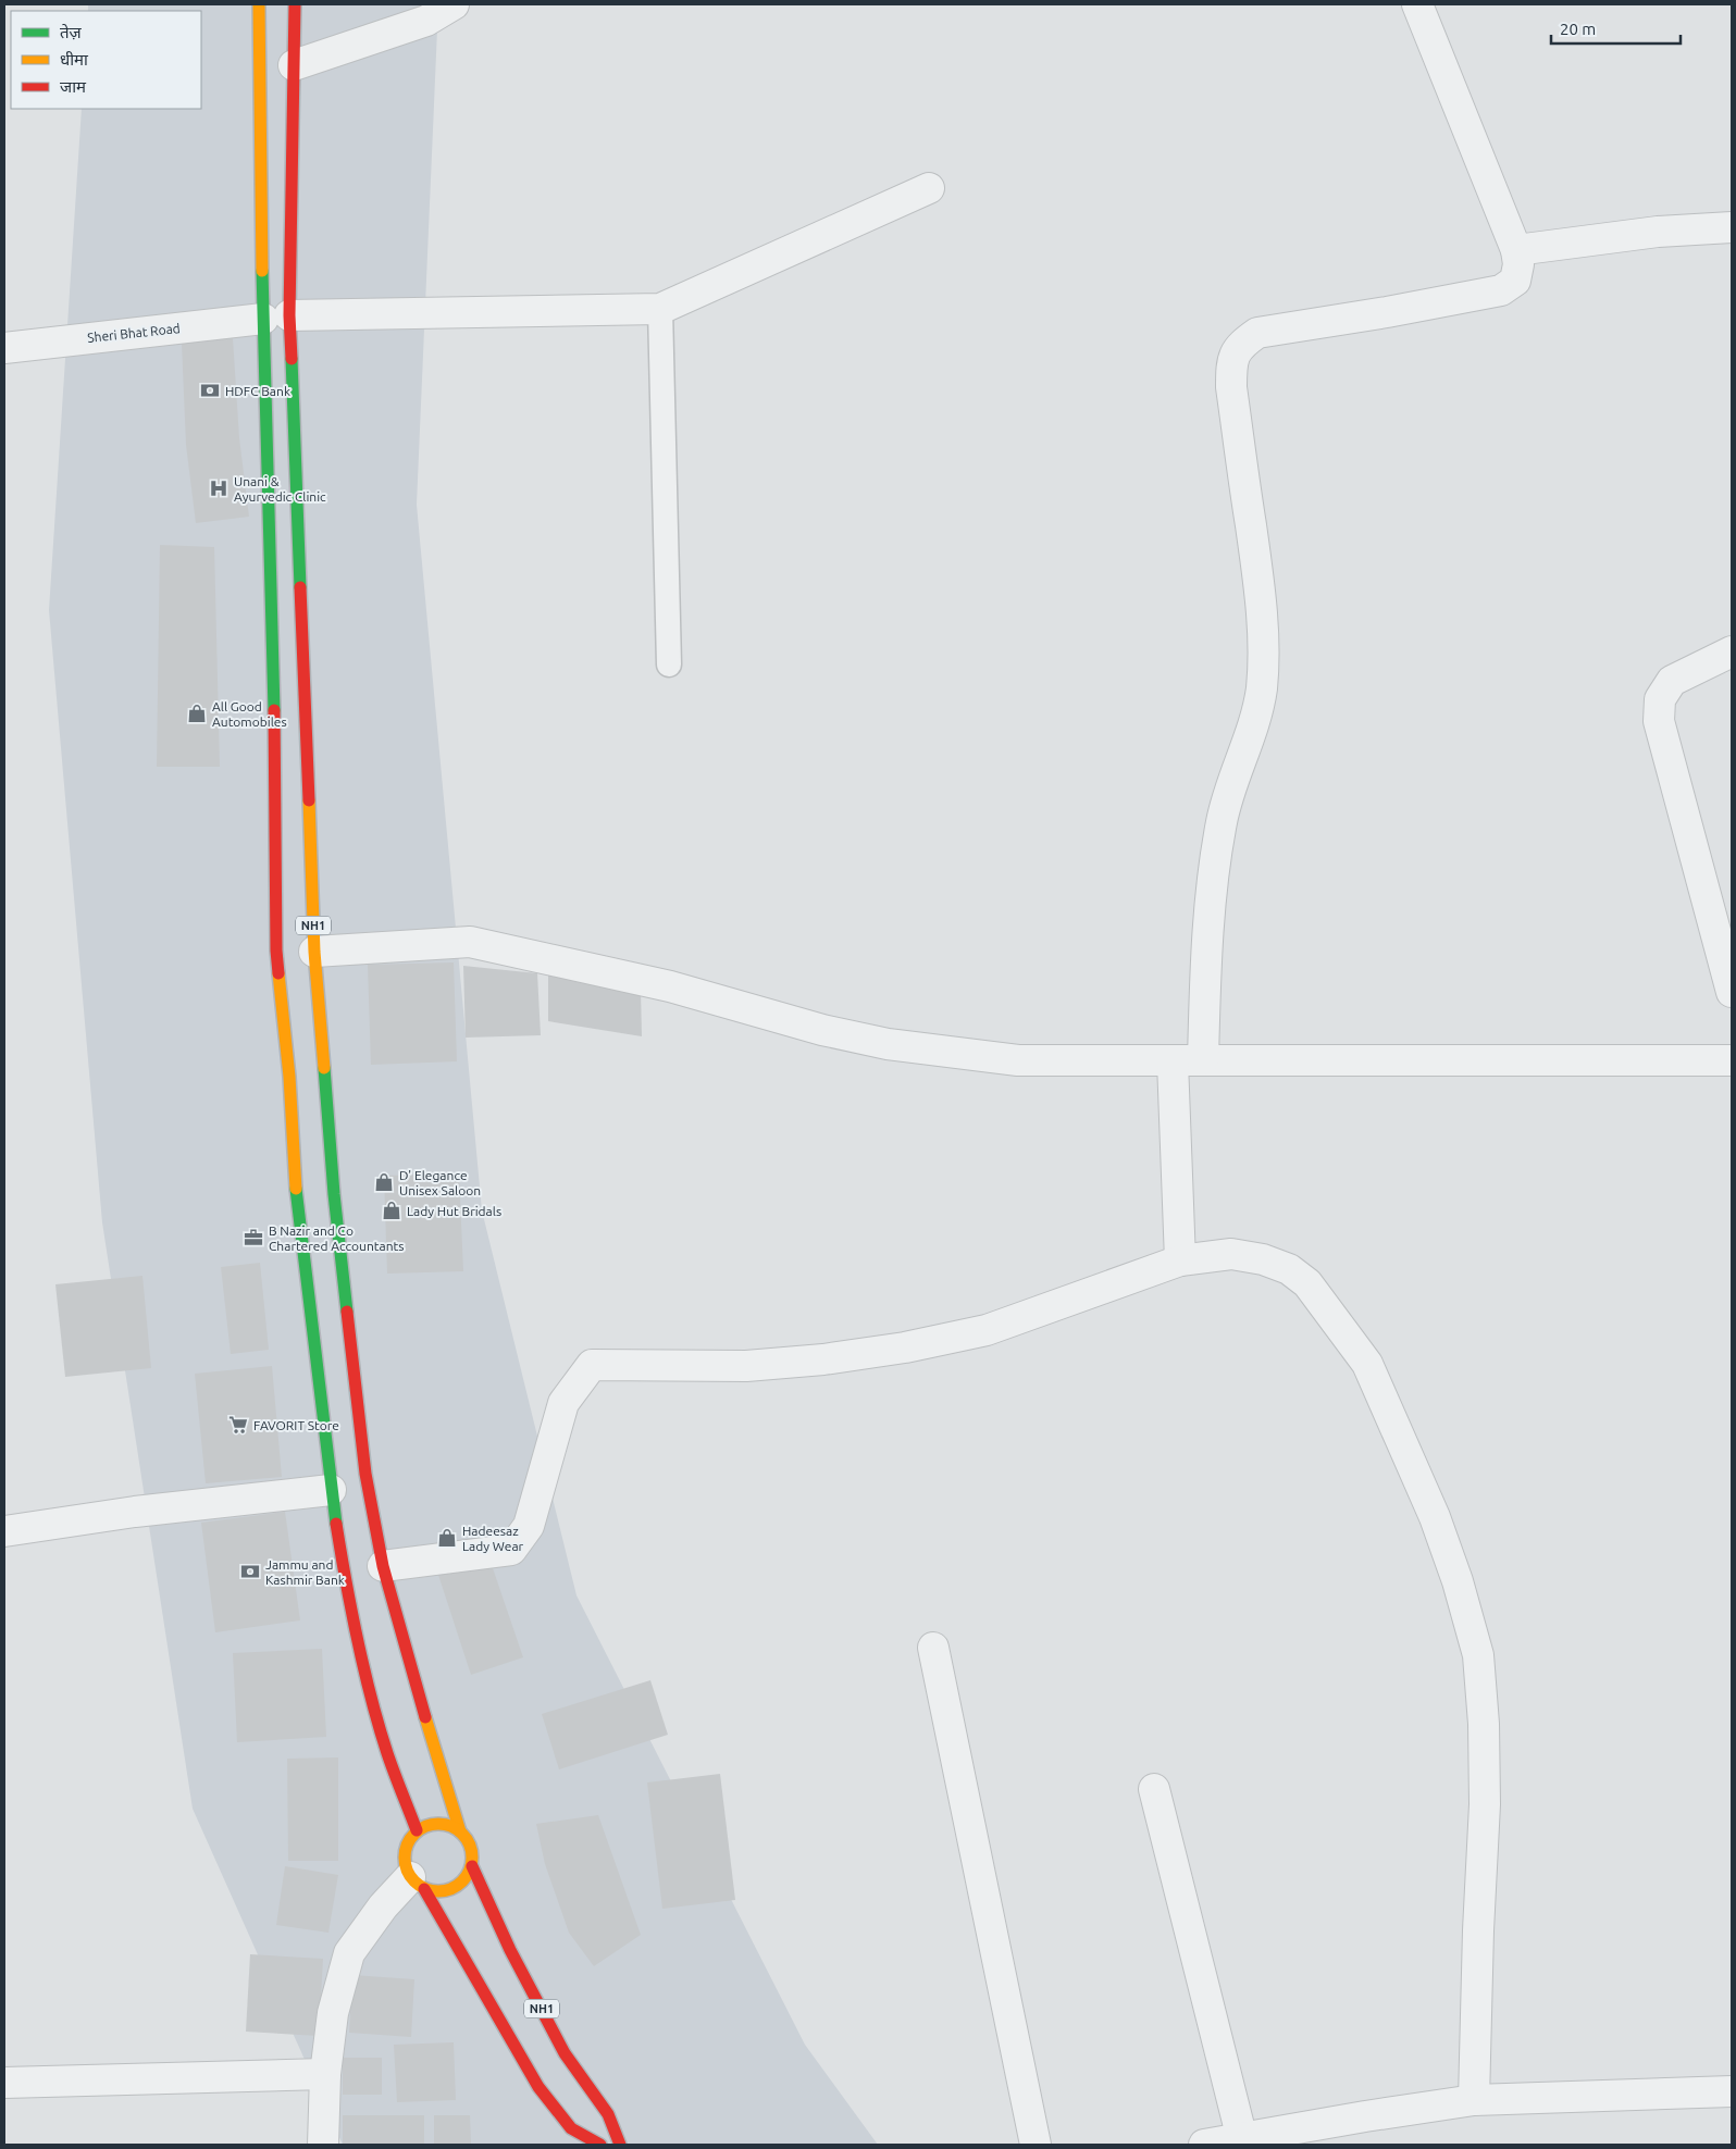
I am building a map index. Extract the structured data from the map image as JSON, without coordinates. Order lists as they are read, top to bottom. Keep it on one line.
{"streets":{"highway":["NH1"],"street":["Sheri Bhat Road"]},"crossings":[["Sheri Bhat Road","NH1"]],"places":{"bank":["HDFC Bank","Jammu and Kashmir Bank"],"hospital":["Unani & Ayurvedic Clinic"],"shop":["All Good Automobiles","D' Elegance Unisex Saloon","Lady Hut Bridals","Hadeesaz Lady Wear"],"office":["B Nazir and Co Chartered Accountants"],"supermarket":["FAVORIT Store"]},"legend":["तेज़","धीमा","जाम"],"scale_bar":"20 m"}
